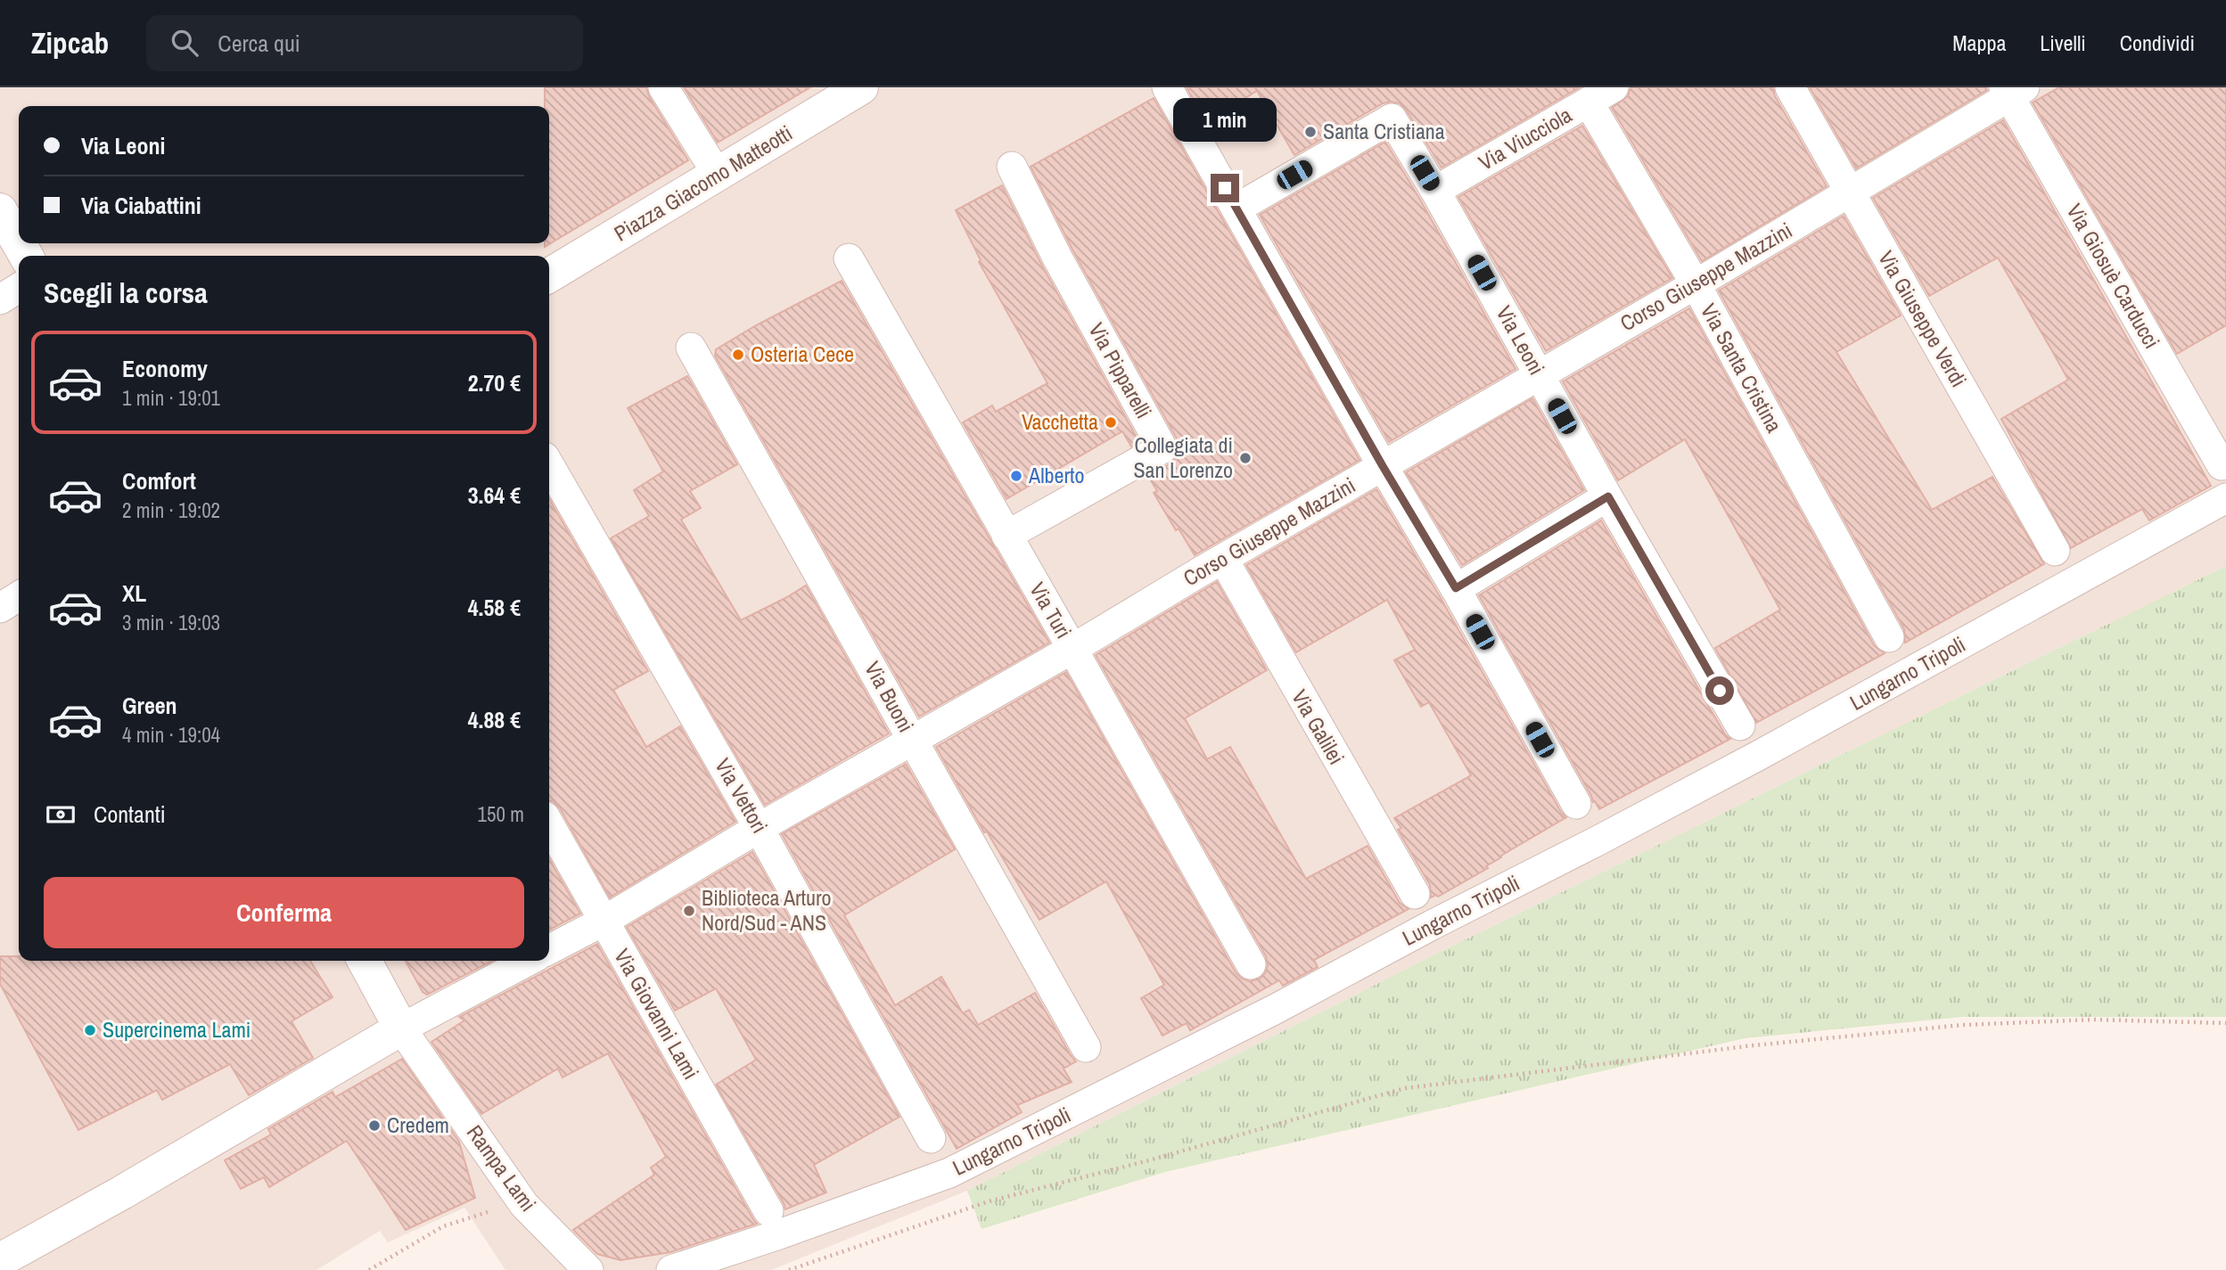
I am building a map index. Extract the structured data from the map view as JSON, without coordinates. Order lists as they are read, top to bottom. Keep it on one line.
{"streets":{"street":["Via Viucciola","Piazza Giacomo Matteotti","Via Giosuè Carducci","Corso Giuseppe Mazzini","Via Giuseppe Verdi","Via Leoni","Via Santa Cristina","Via Pipparelli","Via Turi","Lungarno Tripoli","Via Buoni","Via Galilei","Via Vettori","Via Giovanni Lami","Rampa Lami"]},"crossings":[["Via Viucciola","Via Leoni"],["Via Viucciola","Via Santa Cristina"],["Via Giosuè Carducci","Corso Giuseppe Mazzini"],["Corso Giuseppe Mazzini","Via Giuseppe Verdi"],["Corso Giuseppe Mazzini","Via Leoni"],["Corso Giuseppe Mazzini","Via Santa Cristina"],["Corso Giuseppe Mazzini","Via Turi"],["Corso Giuseppe Mazzini","Via Buoni"],["Corso Giuseppe Mazzini","Via Galilei"],["Corso Giuseppe Mazzini","Via Vettori"],["Corso Giuseppe Mazzini","Via Giovanni Lami"],["Via Pipparelli","Via Turi"]],"places":["Santa Cristiana","Osteria Cece","Vacchetta","Collegiata di San Lorenzo","Alberto","Biblioteca Arturo Nord/Sud - ANS","Supercinema Lami","Credem"],"page":{"header":"Zipcab","search":"Cerca qui","nav":["Mappa","Livelli","Condividi"],"bubble":"1 min","banner":["Via Leoni","Via Ciabattini"],"heading":"Scegli la corsa","list":[{"name":"Economy","note":"1 min · 19:01","value":"2.70 €"},{"name":"Comfort","note":"2 min · 19:02","value":"3.64 €"},{"name":"XL","note":"3 min · 19:03","value":"4.58 €"},{"name":"Green","note":"4 min · 19:04","value":"4.88 €"}],"pay":["Contanti","150 m"],"buttons":"Conferma"}}
